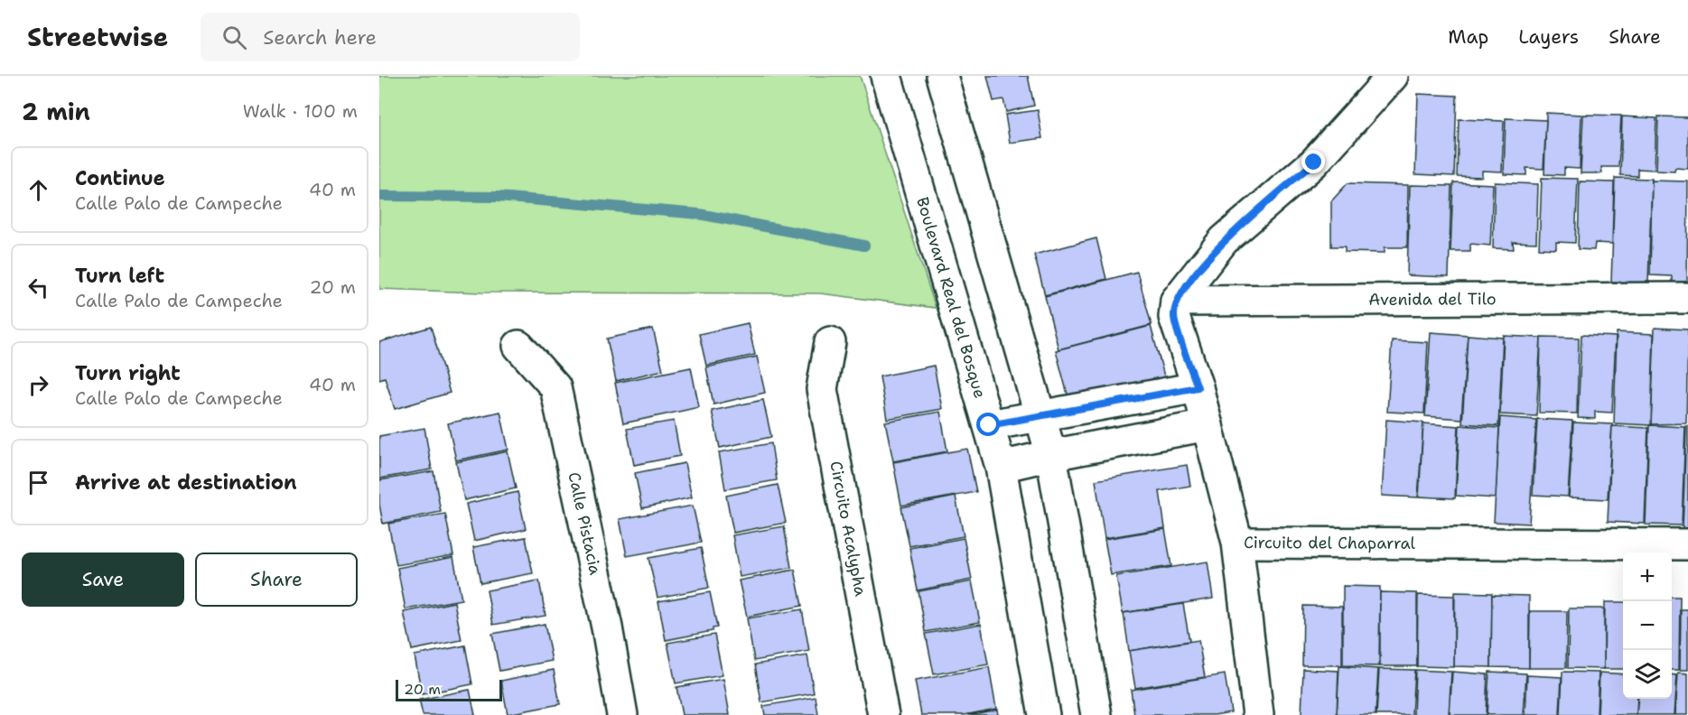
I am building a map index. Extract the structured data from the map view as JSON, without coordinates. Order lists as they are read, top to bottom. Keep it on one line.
{"streets":{"street":["Boulevard Real del Bosque","Avenida del Tilo","Calle Pistacia","Circuito Acalypha","Circuito del Chaparral"]},"crossings":[["Avenida del Tilo","Circuito del Chaparral"]],"scale_bar":"20 m","page":{"header":"Streetwise","search":"Search here","nav":["Map","Layers","Share"],"heading":["2 min","Walk · 100 m"],"list":[["Continue","Calle Palo de Campeche","40 m"],["Turn left","Calle Palo de Campeche","20 m"],["Turn right","Calle Palo de Campeche","40 m"],"Arrive at destination"],"buttons":["Save","Share"],"map_buttons":["+","−"],"scale":"20 m"}}
